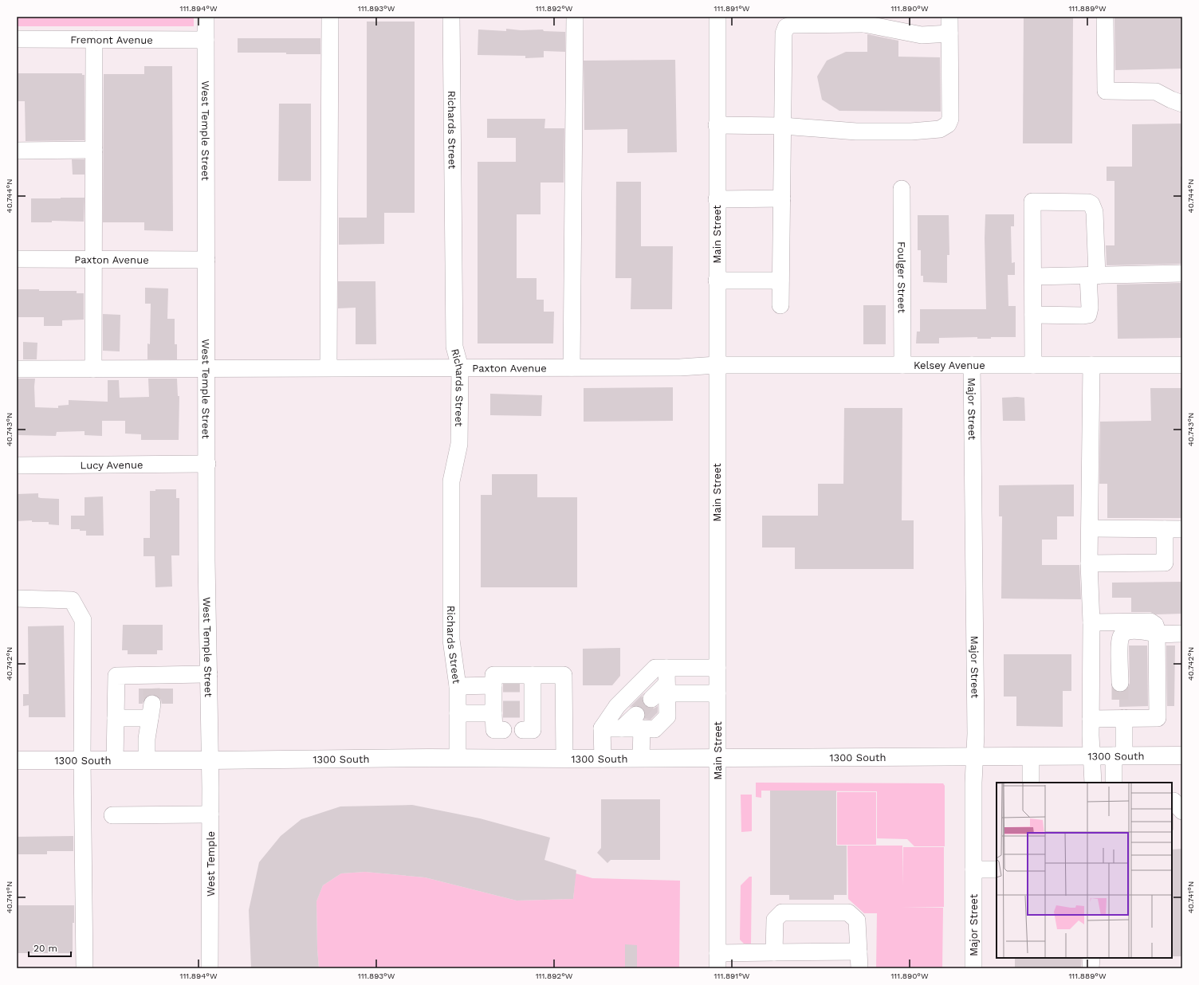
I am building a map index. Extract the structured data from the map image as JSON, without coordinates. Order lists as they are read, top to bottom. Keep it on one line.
{"streets":{"main road":["1300 South"],"street":["Fremont Avenue","Richards Street","West Temple Street","Main Street","Paxton Avenue","Foulger Street","Kelsey Avenue","Major Street","Lucy Avenue","West Temple"]},"crossings":[["Fremont Avenue","West Temple Street"],["Richards Street","Paxton Avenue"],["Richards Street","1300 South"],["West Temple Street","Paxton Avenue"],["West Temple Street","Lucy Avenue"],["West Temple Street","1300 South"],["West Temple Street","West Temple"],["Main Street","Paxton Avenue"],["Main Street","Kelsey Avenue"],["Main Street","1300 South"],["Paxton Avenue","Kelsey Avenue"],["Foulger Street","Kelsey Avenue"],["Kelsey Avenue","Major Street"],["Major Street","1300 South"],["1300 South","West Temple"]],"scale_bar":"20 m","coordinates":["111.894°W","111.893°W","111.892°W","111.891°W","111.890°W","111.889°W","40.744°N","40.743°N","40.742°N","40.741°N"]}
